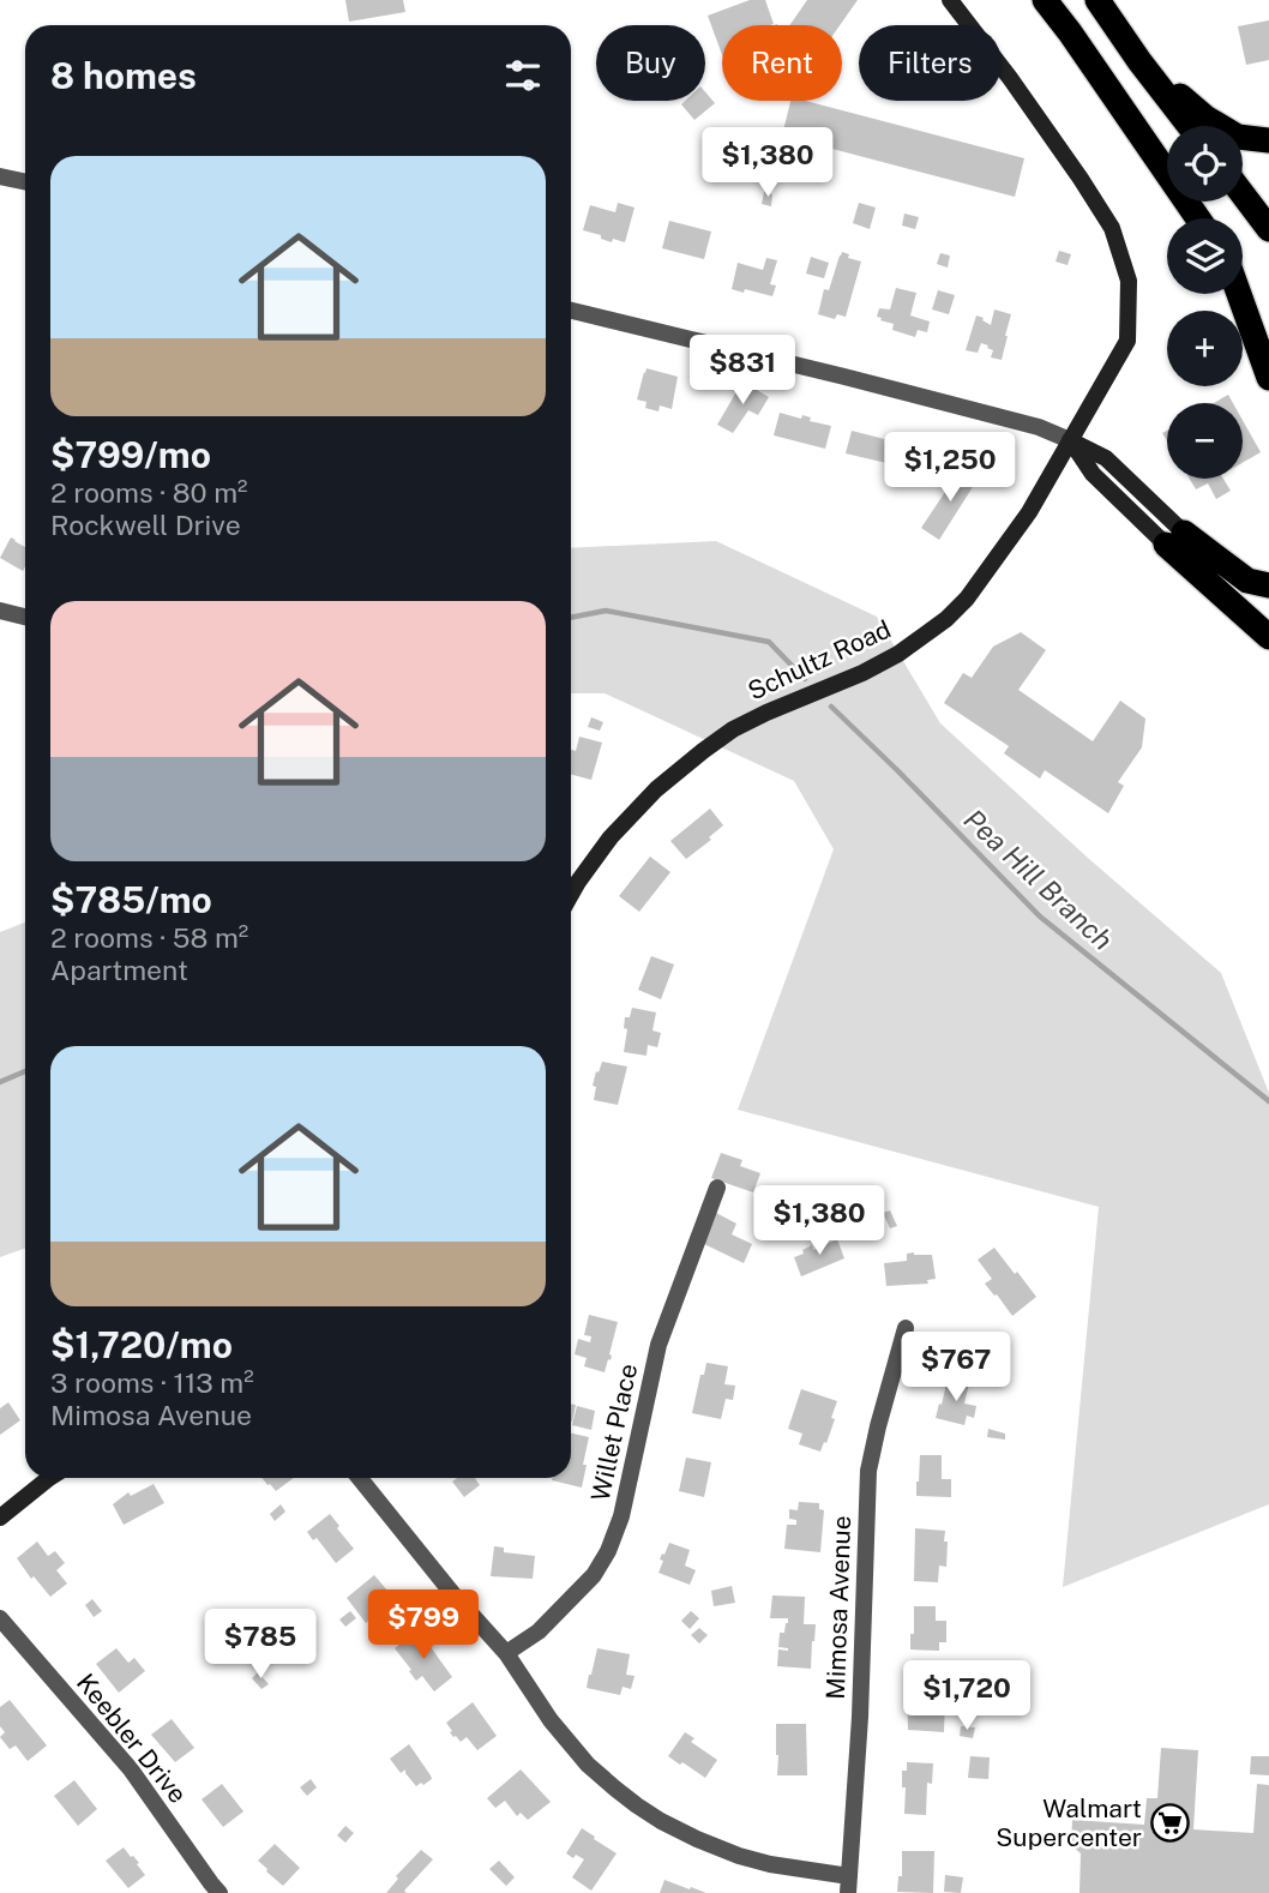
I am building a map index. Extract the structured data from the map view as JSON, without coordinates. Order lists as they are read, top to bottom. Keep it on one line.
{"streets":{"street":["Schultz Road","Willet Place","Mimosa Avenue","Keebler Drive"]},"water":["Pea Hill Branch"],"places":{"supermarket":["Walmart Supercenter"]},"page":{"chip":["Buy","Rent","Filters"],"heading":"8 homes","map_buttons":["+","−"],"list":[{"name":"$799/mo","note":"2 rooms · 80 m² · Rockwell Drive"},{"name":"$785/mo","note":"2 rooms · 58 m² · Apartment"},{"name":"$1,720/mo","note":"3 rooms · 113 m² · Mimosa Avenue"}],"price":["$1,380","$831","$1,250","$1,380","$767","$799","$785","$1,720"]}}
